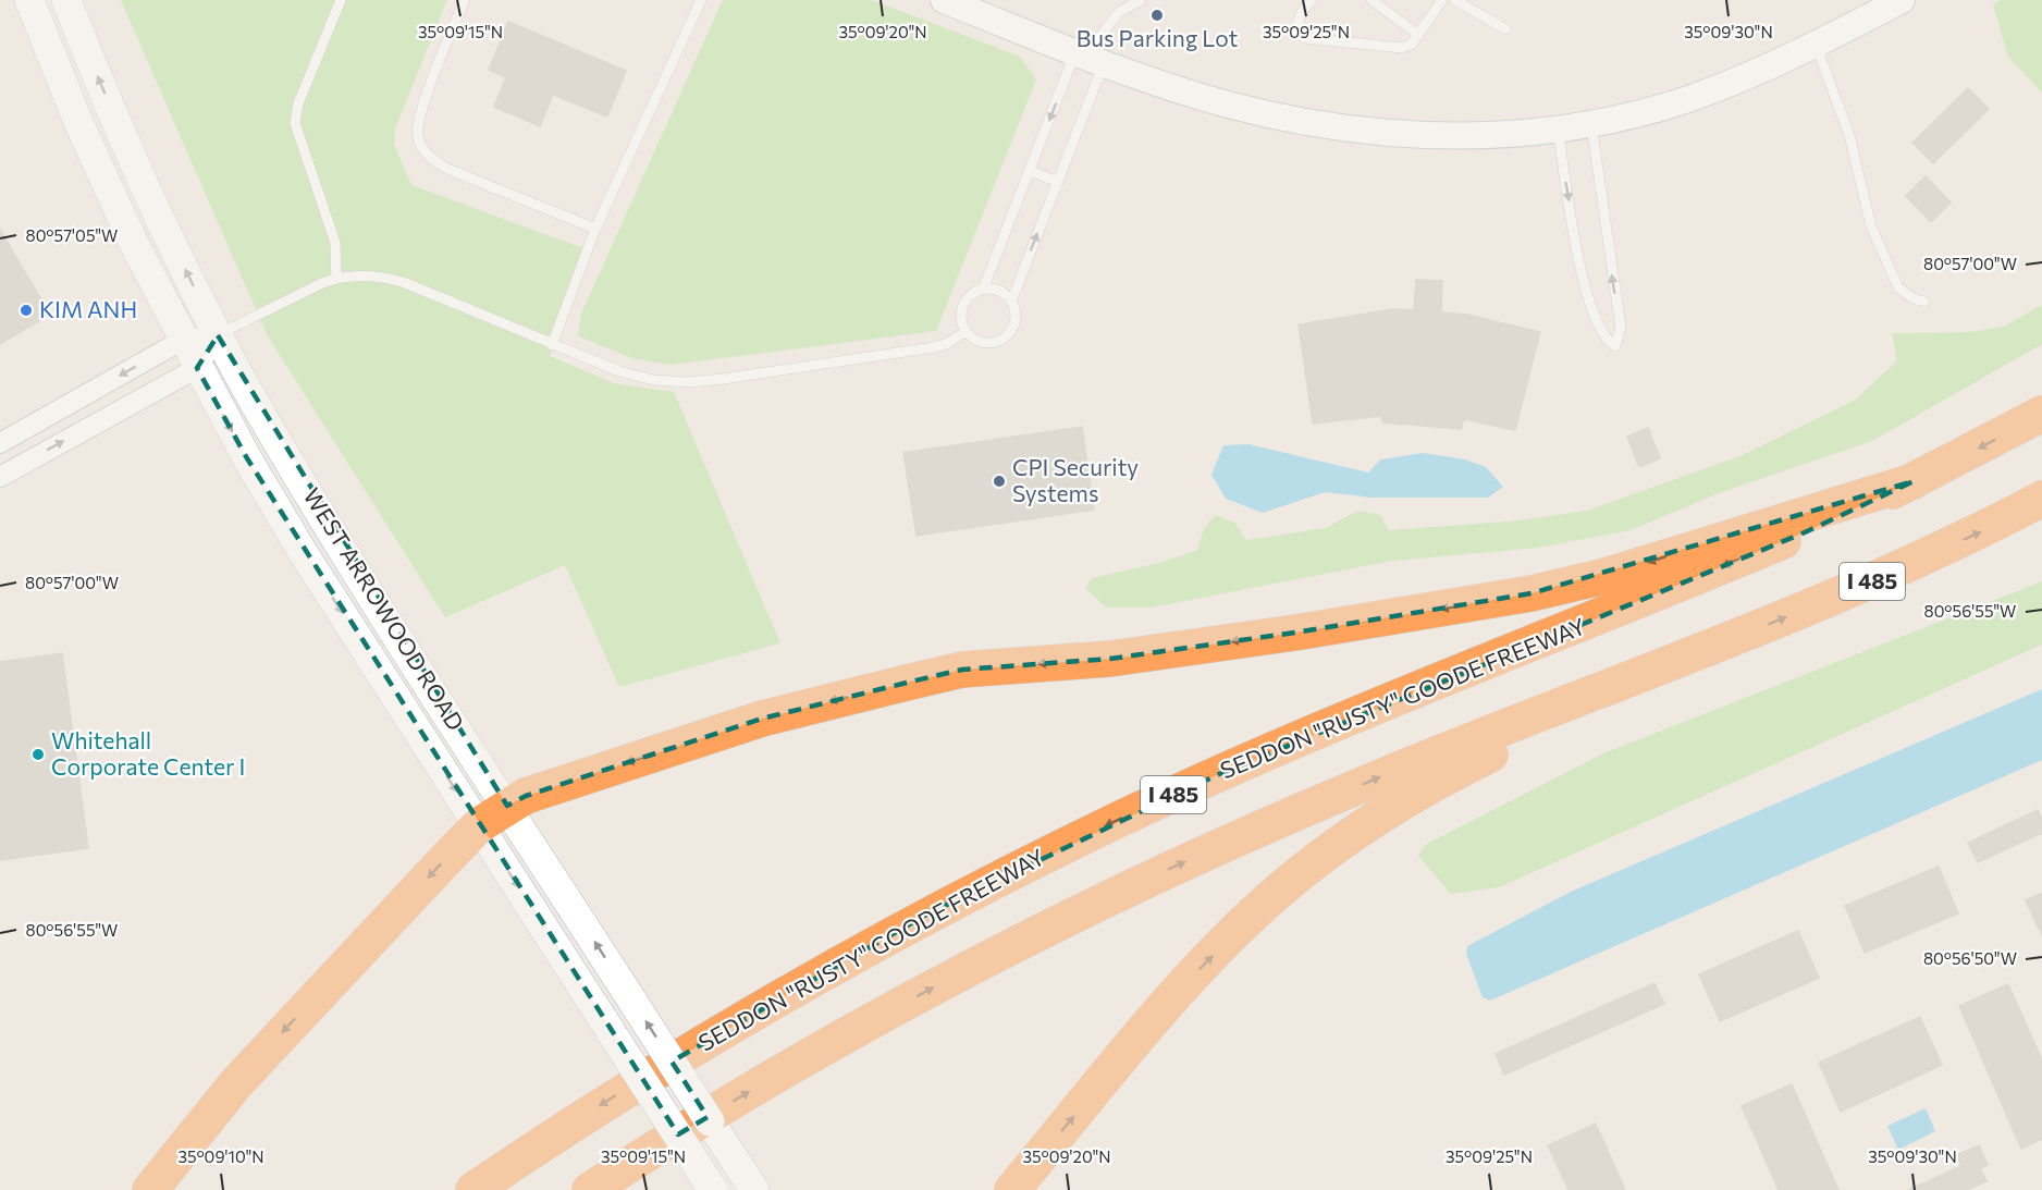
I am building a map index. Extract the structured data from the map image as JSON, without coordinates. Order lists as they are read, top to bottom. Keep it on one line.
{"streets":{"highway":["I 485","SEDDON \"RUSTY\" GOODE FREEWAY"],"main road":["WEST ARROWOOD ROAD"]},"places":["Bus Parking Lot","KIM ANH","CPI Security Systems","Whitehall Corporate Center I"],"coordinates":["35°09'15\"N","35°09'20\"N","35°09'25\"N","35°09'30\"N","80°57'05\"W","80°57'00\"W","80°56'55\"W","80°56'50\"W","35°09'10\"N"]}
